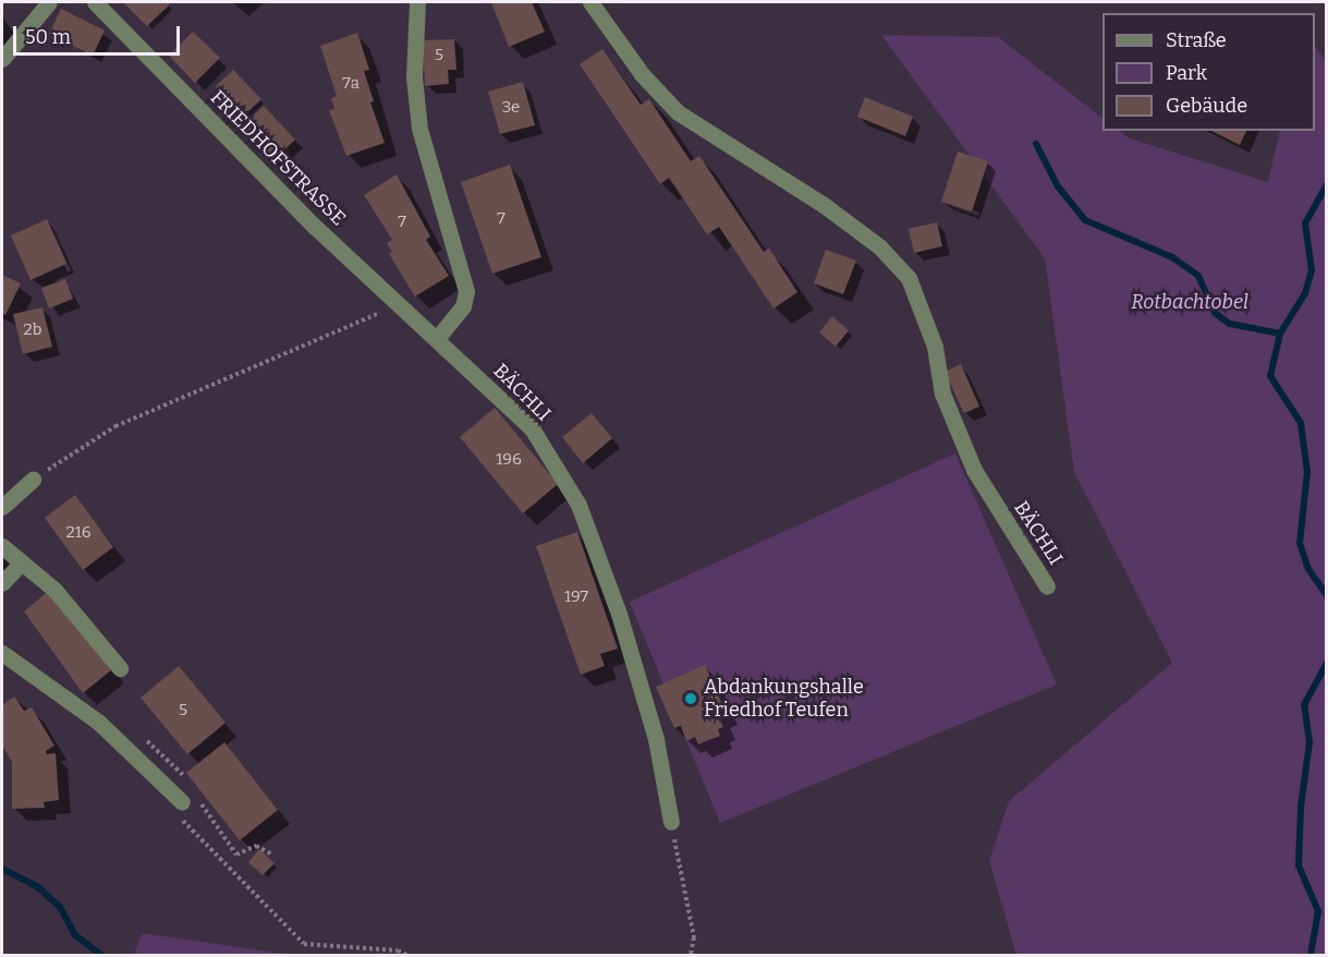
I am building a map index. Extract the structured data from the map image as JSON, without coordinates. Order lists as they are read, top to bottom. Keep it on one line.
{"streets":{"street":["FRIEDHOFSTRASSE","BÄCHLI"]},"crossings":[["FRIEDHOFSTRASSE","BÄCHLI"]],"parks":["Rotbachtobel"],"places":["Abdankungshalle Friedhof Teufen"],"house_numbers":["5","7a","3e","7","7","2b","196","216","197","5"],"legend":["Straße","Park","Gebäude"],"scale_bar":"50 m"}
